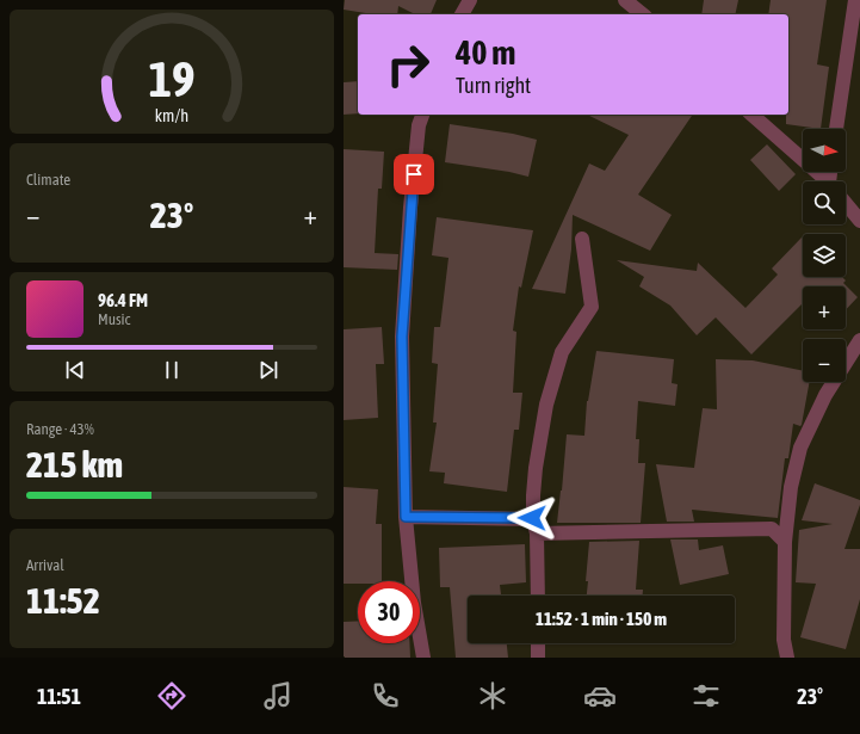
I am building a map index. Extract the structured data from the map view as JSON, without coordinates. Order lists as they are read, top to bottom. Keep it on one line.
{"north":"right","page":{"turn":["40 m","Turn right"],"map_buttons":["+","−"],"tile":["Climate",["Range · 43%","215 km"],["Arrival","11:52"]],"heat":["−","23°","+"],"song":["96.4 FM","Music"],"limit":"30","trip":"11:52 · 1 min · 150 m","tabs":["11:51","23°"],"gauge":["19","km/h"]}}
